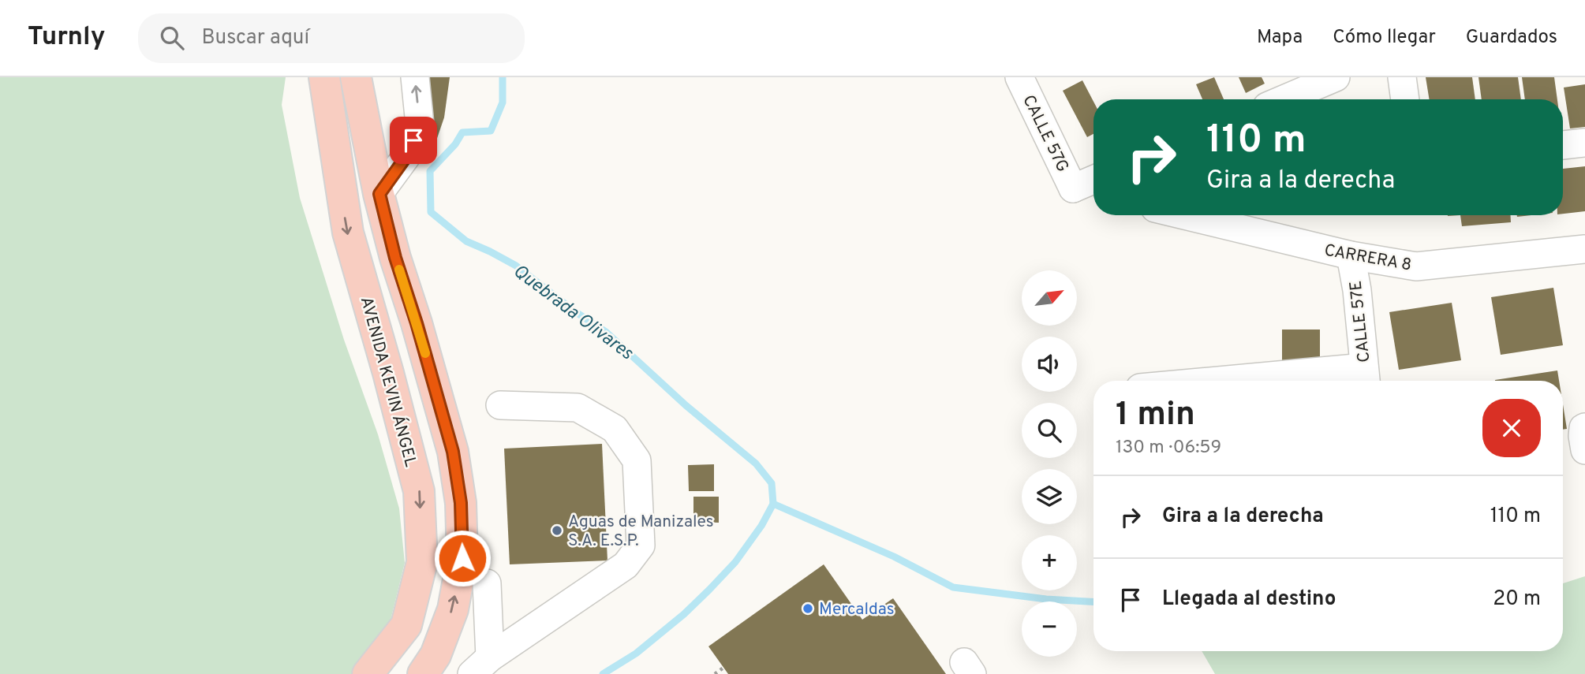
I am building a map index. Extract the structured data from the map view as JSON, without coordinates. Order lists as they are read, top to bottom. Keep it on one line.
{"streets":{"main road":["AVENIDA KEVIN ÁNGEL"],"street":["CALLE 57G","CARRERA 8","CALLE 57E"]},"crossings":[["CARRERA 8","CALLE 57E"]],"water":["Quebrada Olivares"],"places":["Aguas de Manizales S.A. E.S.P.","Mercaldas"],"north":"top right","page":{"header":"Turnly","search":"Buscar aquí","nav":["Mapa","Cómo llegar","Guardados"],"turn":["110 m","Gira a la derecha"],"map_buttons":["+","−"],"heading":["1 min","130 m · 06:59"],"list":[{"name":"Gira a la derecha","value":"110 m"},{"name":"Llegada al destino","value":"20 m"}]}}
